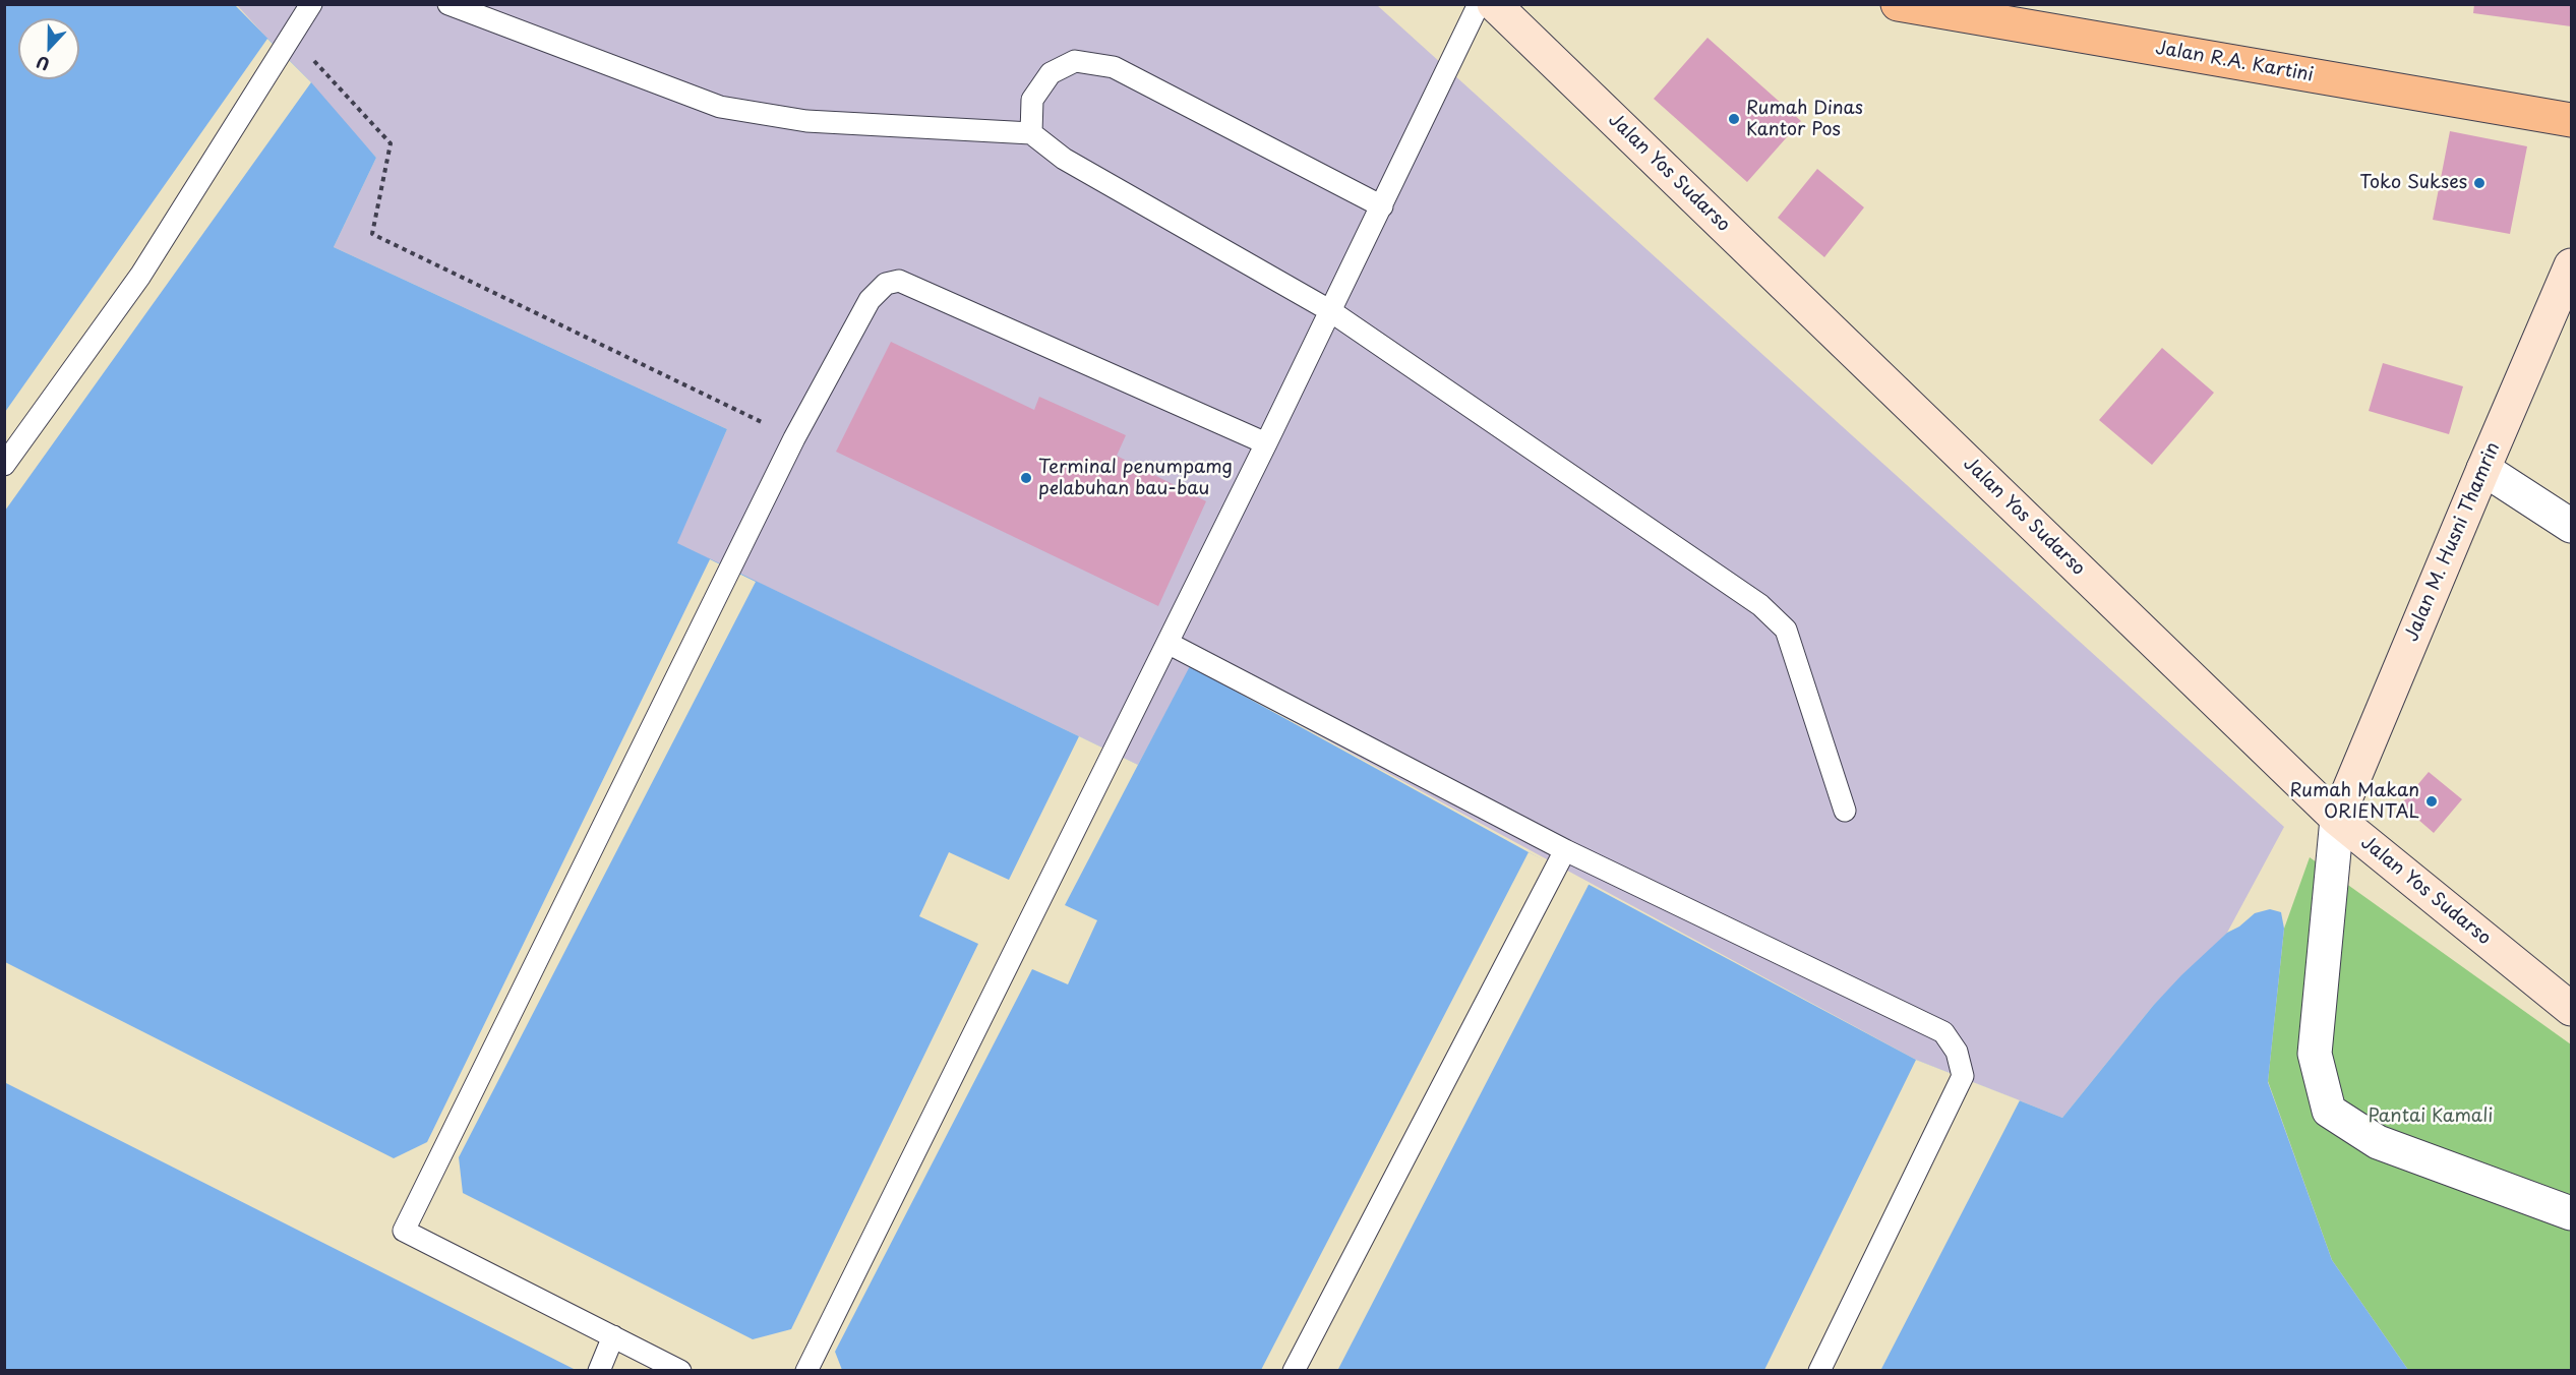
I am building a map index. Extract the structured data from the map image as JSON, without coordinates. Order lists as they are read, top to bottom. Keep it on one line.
{"streets":{"highway":["Jalan R.A. Kartini"],"street":["Jalan Yos Sudarso","Jalan M. Husni Thamrin"]},"crossings":[["Jalan Yos Sudarso","Jalan M. Husni Thamrin"]],"parks":["Pantai Kamali"],"places":["Rumah Dinas Kantor Pos","Toko Sukses","Terminal penumpamg pelabuhan bau-bau","Rumah Makan ORIENTAL"],"north":"bottom"}
